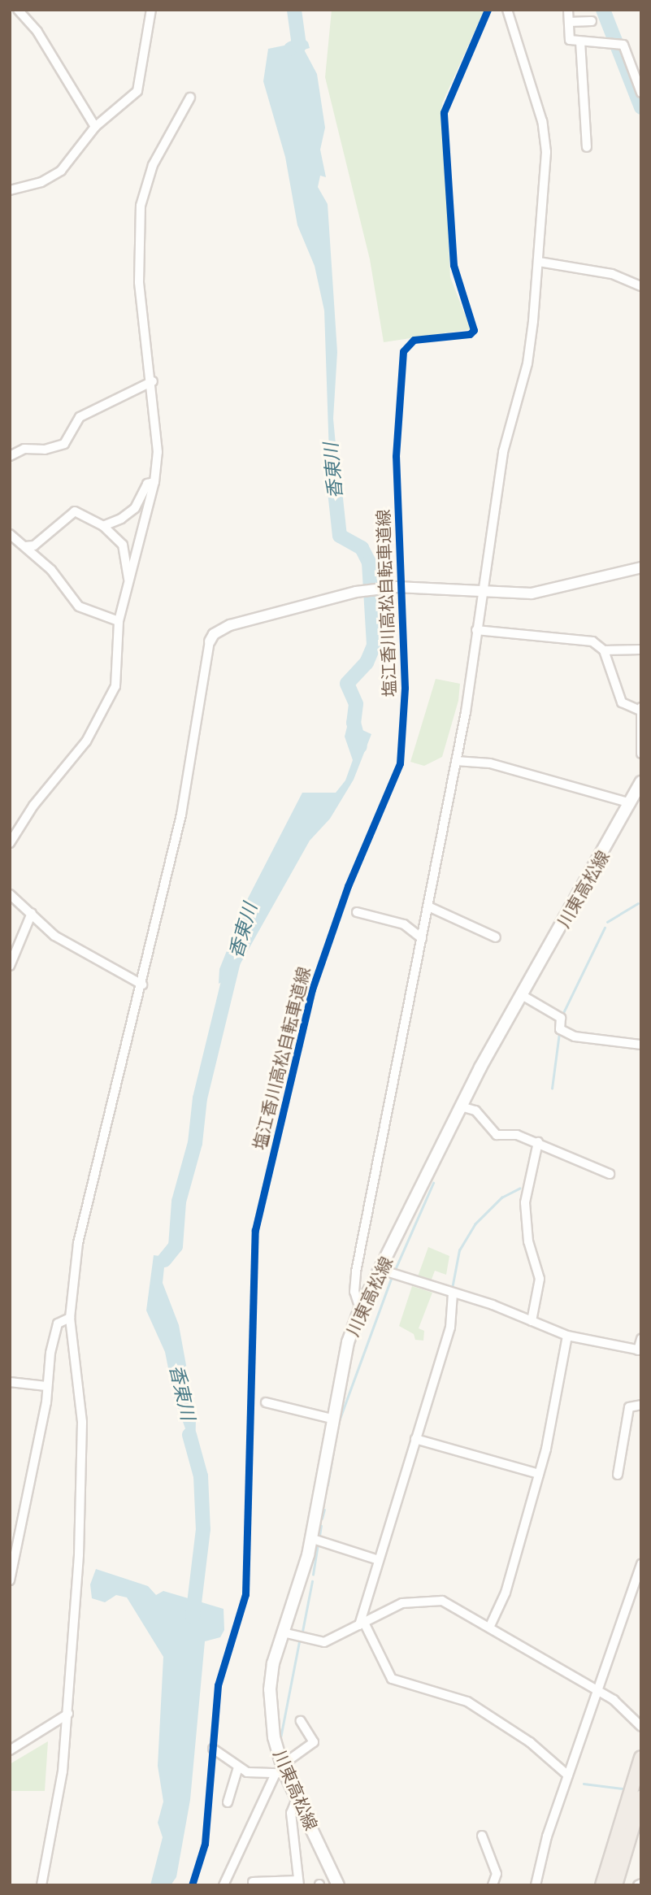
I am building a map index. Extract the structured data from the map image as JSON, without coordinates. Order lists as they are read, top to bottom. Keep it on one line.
{"streets":{"main road":["川東高松線"],"cycle path":["塩江香川高松自転車道線"]},"water":["香東川"]}
